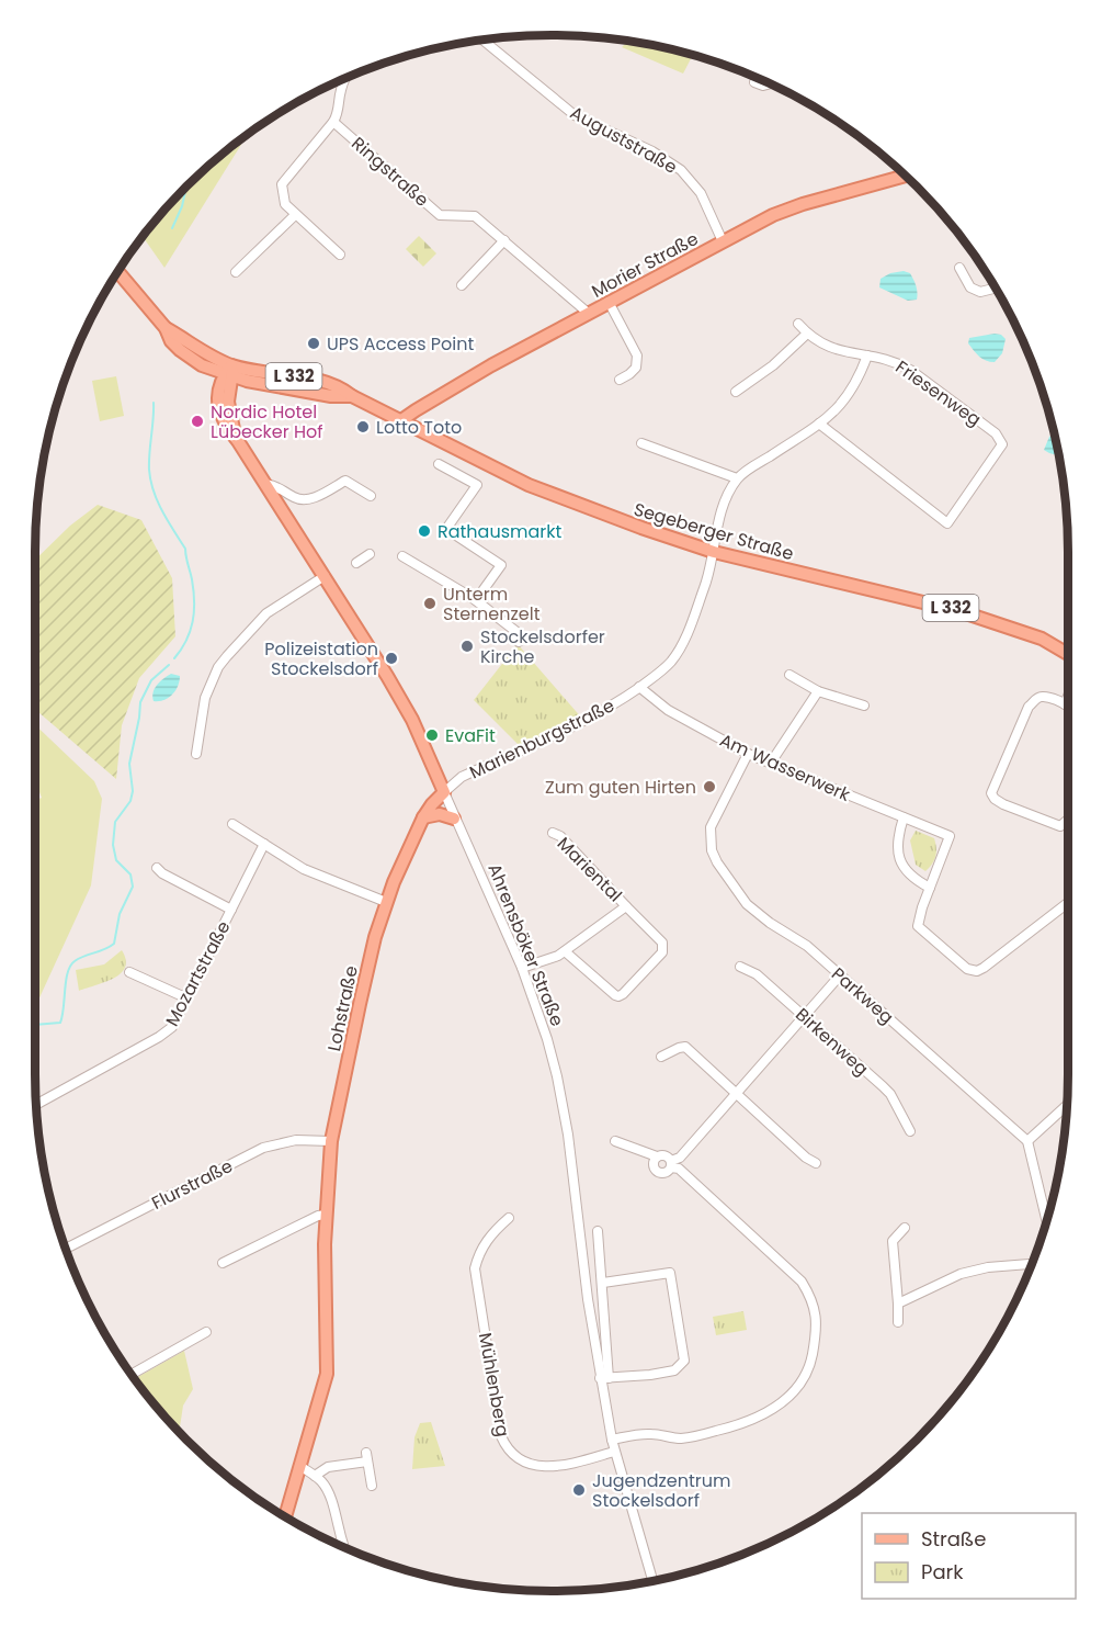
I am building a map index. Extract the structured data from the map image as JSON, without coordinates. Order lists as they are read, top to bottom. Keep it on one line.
{"streets":{"main road":["Morier Straße","L 332","Segeberger Straße","Ahrensböker Straße","Lohstraße"],"street":["Auguststraße","Ringstraße","Friesenweg","Marienburgstraße","Am Wasserwerk","Mariental","Mozartstraße","Parkweg","Birkenweg","Flurstraße","Mühlenberg"]},"crossings":[["Auguststraße","Morier Straße"],["Ringstraße","Morier Straße"],["Morier Straße","Segeberger Straße"],["Segeberger Straße","Marienburgstraße"],["Segeberger Straße","Ahrensböker Straße"],["Marienburgstraße","Am Wasserwerk"],["Marienburgstraße","Ahrensböker Straße"],["Marienburgstraße","Lohstraße"],["Am Wasserwerk","Parkweg"],["Mariental","Ahrensböker Straße"],["Ahrensböker Straße","Lohstraße"],["Ahrensböker Straße","Mühlenberg"],["Lohstraße","Flurstraße"]],"places":["UPS Access Point","Nordic Hotel Lübecker Hof","Lotto Toto","Rathausmarkt","Unterm Sternenzelt","Stockelsdorfer Kirche","Polizeistation Stockelsdorf","EvaFit","Zum guten Hirten","Jugendzentrum Stockelsdorf"],"legend":["Straße","Park"]}
